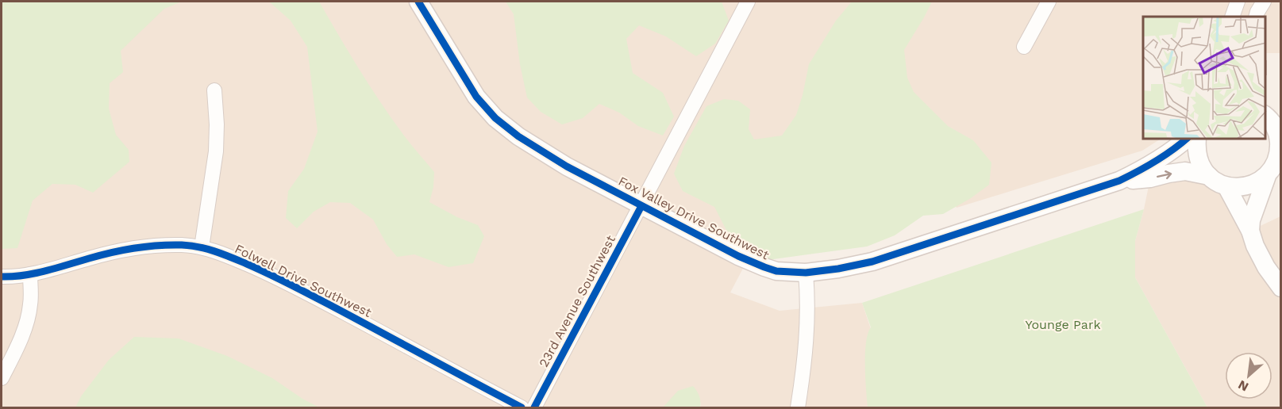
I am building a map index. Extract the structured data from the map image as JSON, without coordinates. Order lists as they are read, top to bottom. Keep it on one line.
{"streets":{"street":["Fox Valley Drive Southwest","Folwell Drive Southwest","23rd Avenue Southwest"]},"crossings":[["Fox Valley Drive Southwest","23rd Avenue Southwest"]],"parks":["Younge Park"],"north":"bottom left"}
